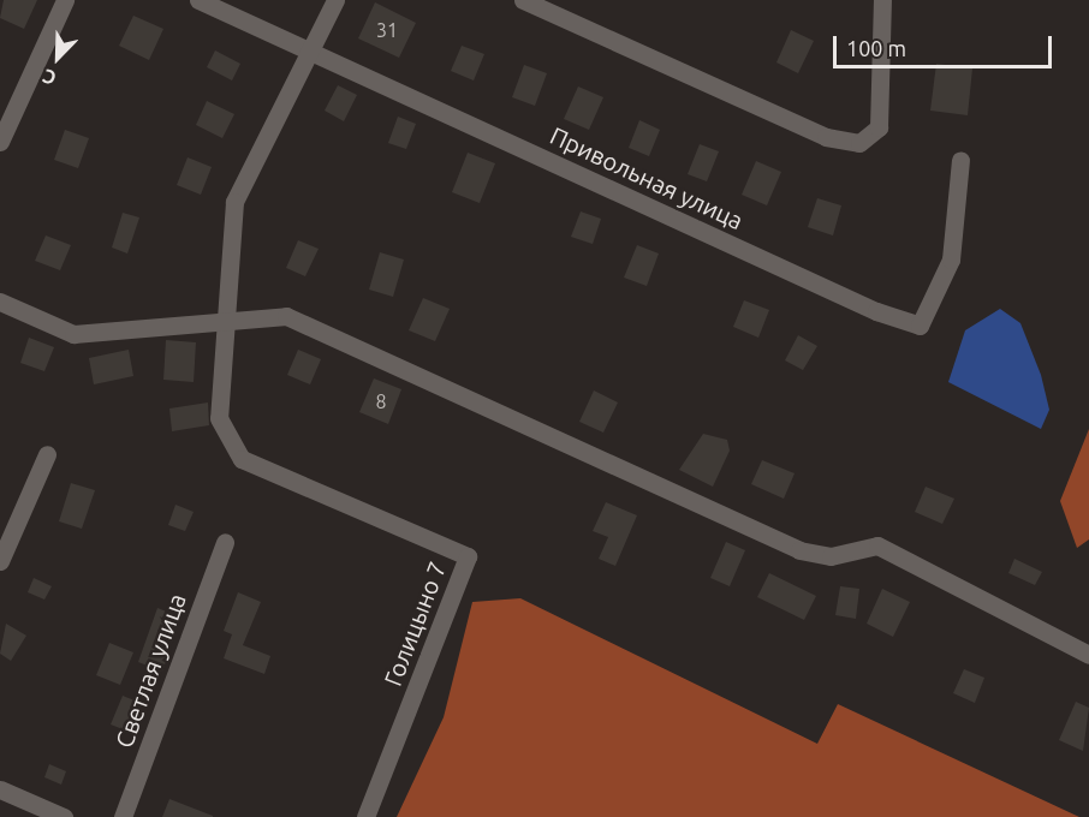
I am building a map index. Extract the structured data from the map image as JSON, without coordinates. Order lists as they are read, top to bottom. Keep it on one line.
{"streets":{"street":["Привольная улица","Голицыно 7","Светлая улица"]},"house_numbers":["31","8"],"scale_bar":"100 m","north":"bottom left"}
